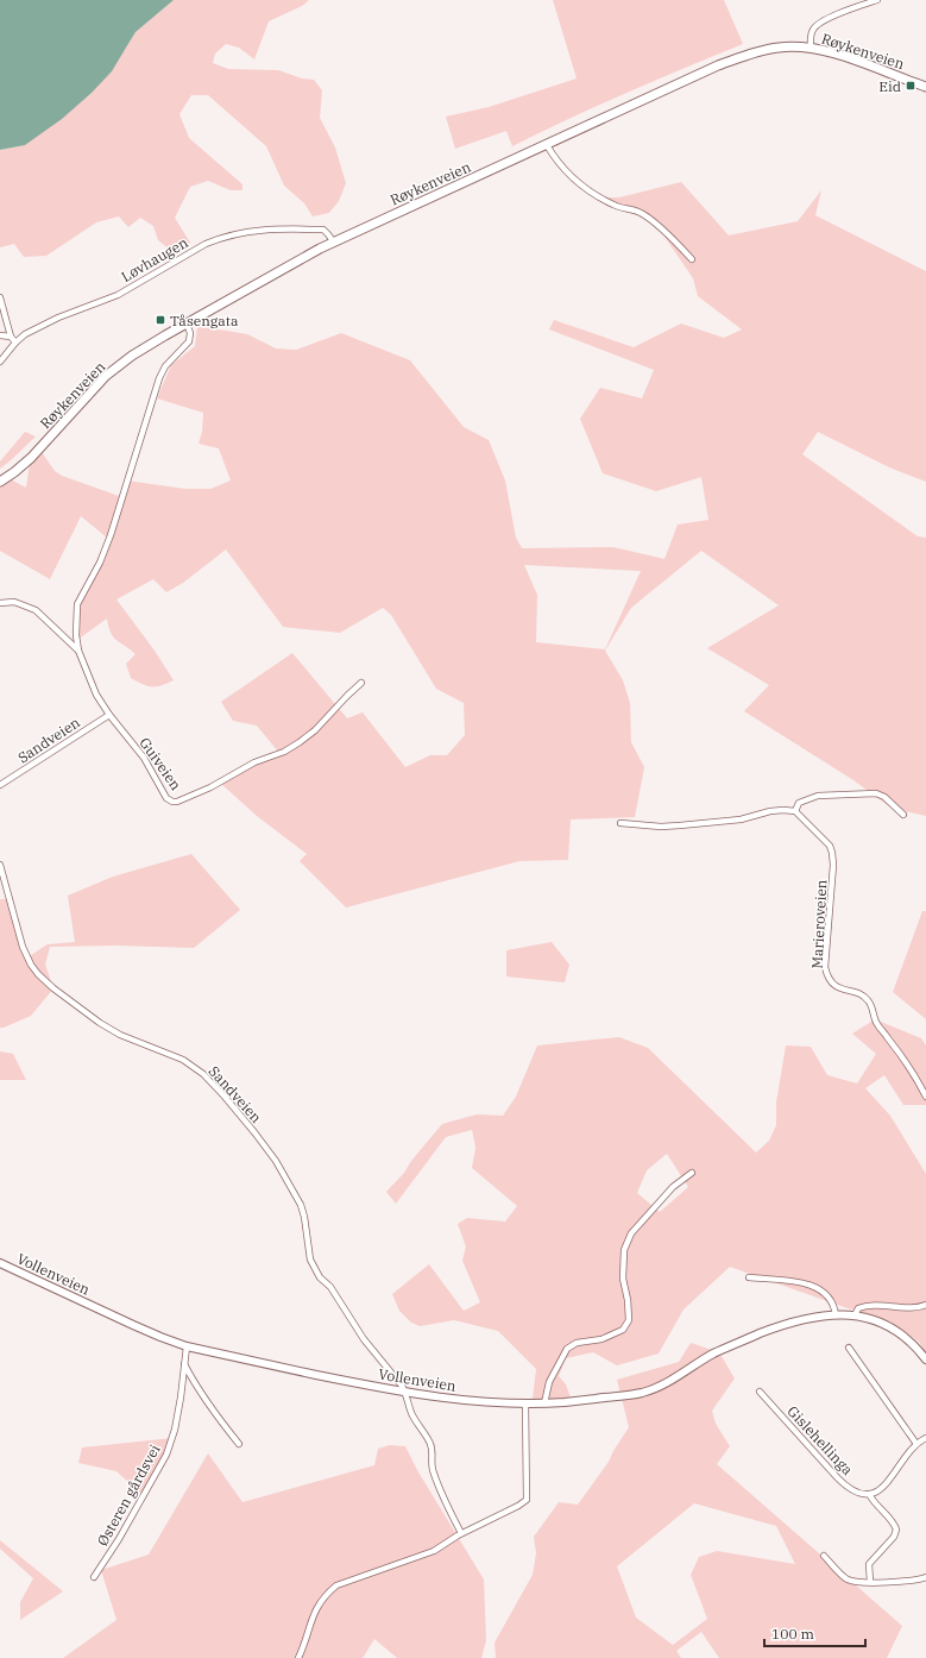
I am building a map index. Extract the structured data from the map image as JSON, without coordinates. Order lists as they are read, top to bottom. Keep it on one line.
{"streets":{"main road":["Røykenveien","Vollenveien"],"street":["Løvhaugen","Sandveien","Guiveien","Marieroveien","Gislehellinga","Østeren gårdsvei"]},"crossings":[["Røykenveien","Løvhaugen"],["Sandveien","Guiveien"],["Sandveien","Vollenveien"],["Vollenveien","Østeren gårdsvei"]],"places":{"transit":["Eid","Tåsengata"]},"scale_bar":"100 m"}
